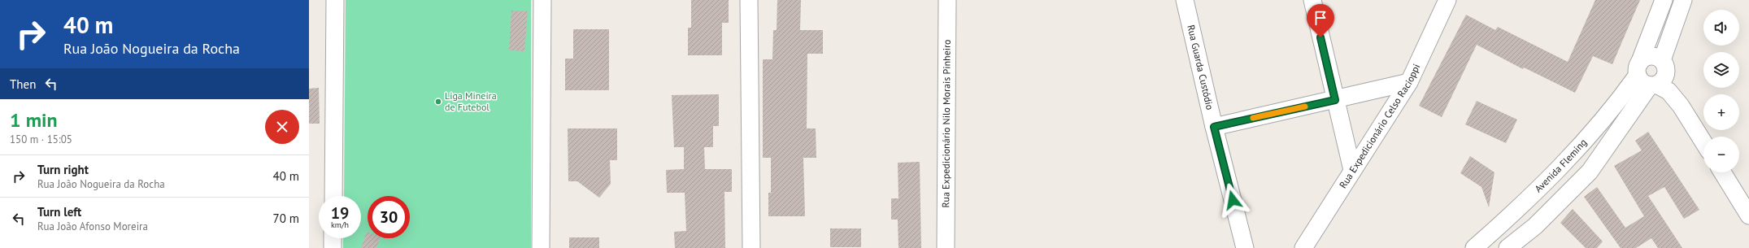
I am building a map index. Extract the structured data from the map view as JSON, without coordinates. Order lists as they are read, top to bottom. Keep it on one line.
{"streets":{"street":["Rua Guarda Custódio","Rua Expedicionário Nilo Morais Pinheiro","Rua Expedicionário Celso Racioppi","Avenida Fleming"]},"places":["Liga Mineira de Futebol"],"page":{"turn":["40 m","Rua João Nogueira da Rocha"],"map_buttons":["+","−"],"then":"Then","heading":["1 min","150 m · 15:05"],"list":[{"name":"Turn right","note":"Rua João Nogueira da Rocha","value":"40 m"},{"name":"Turn left","note":"Rua João Afonso Moreira","value":"70 m"}],"speed":"19 km/h","limit":"30"}}
